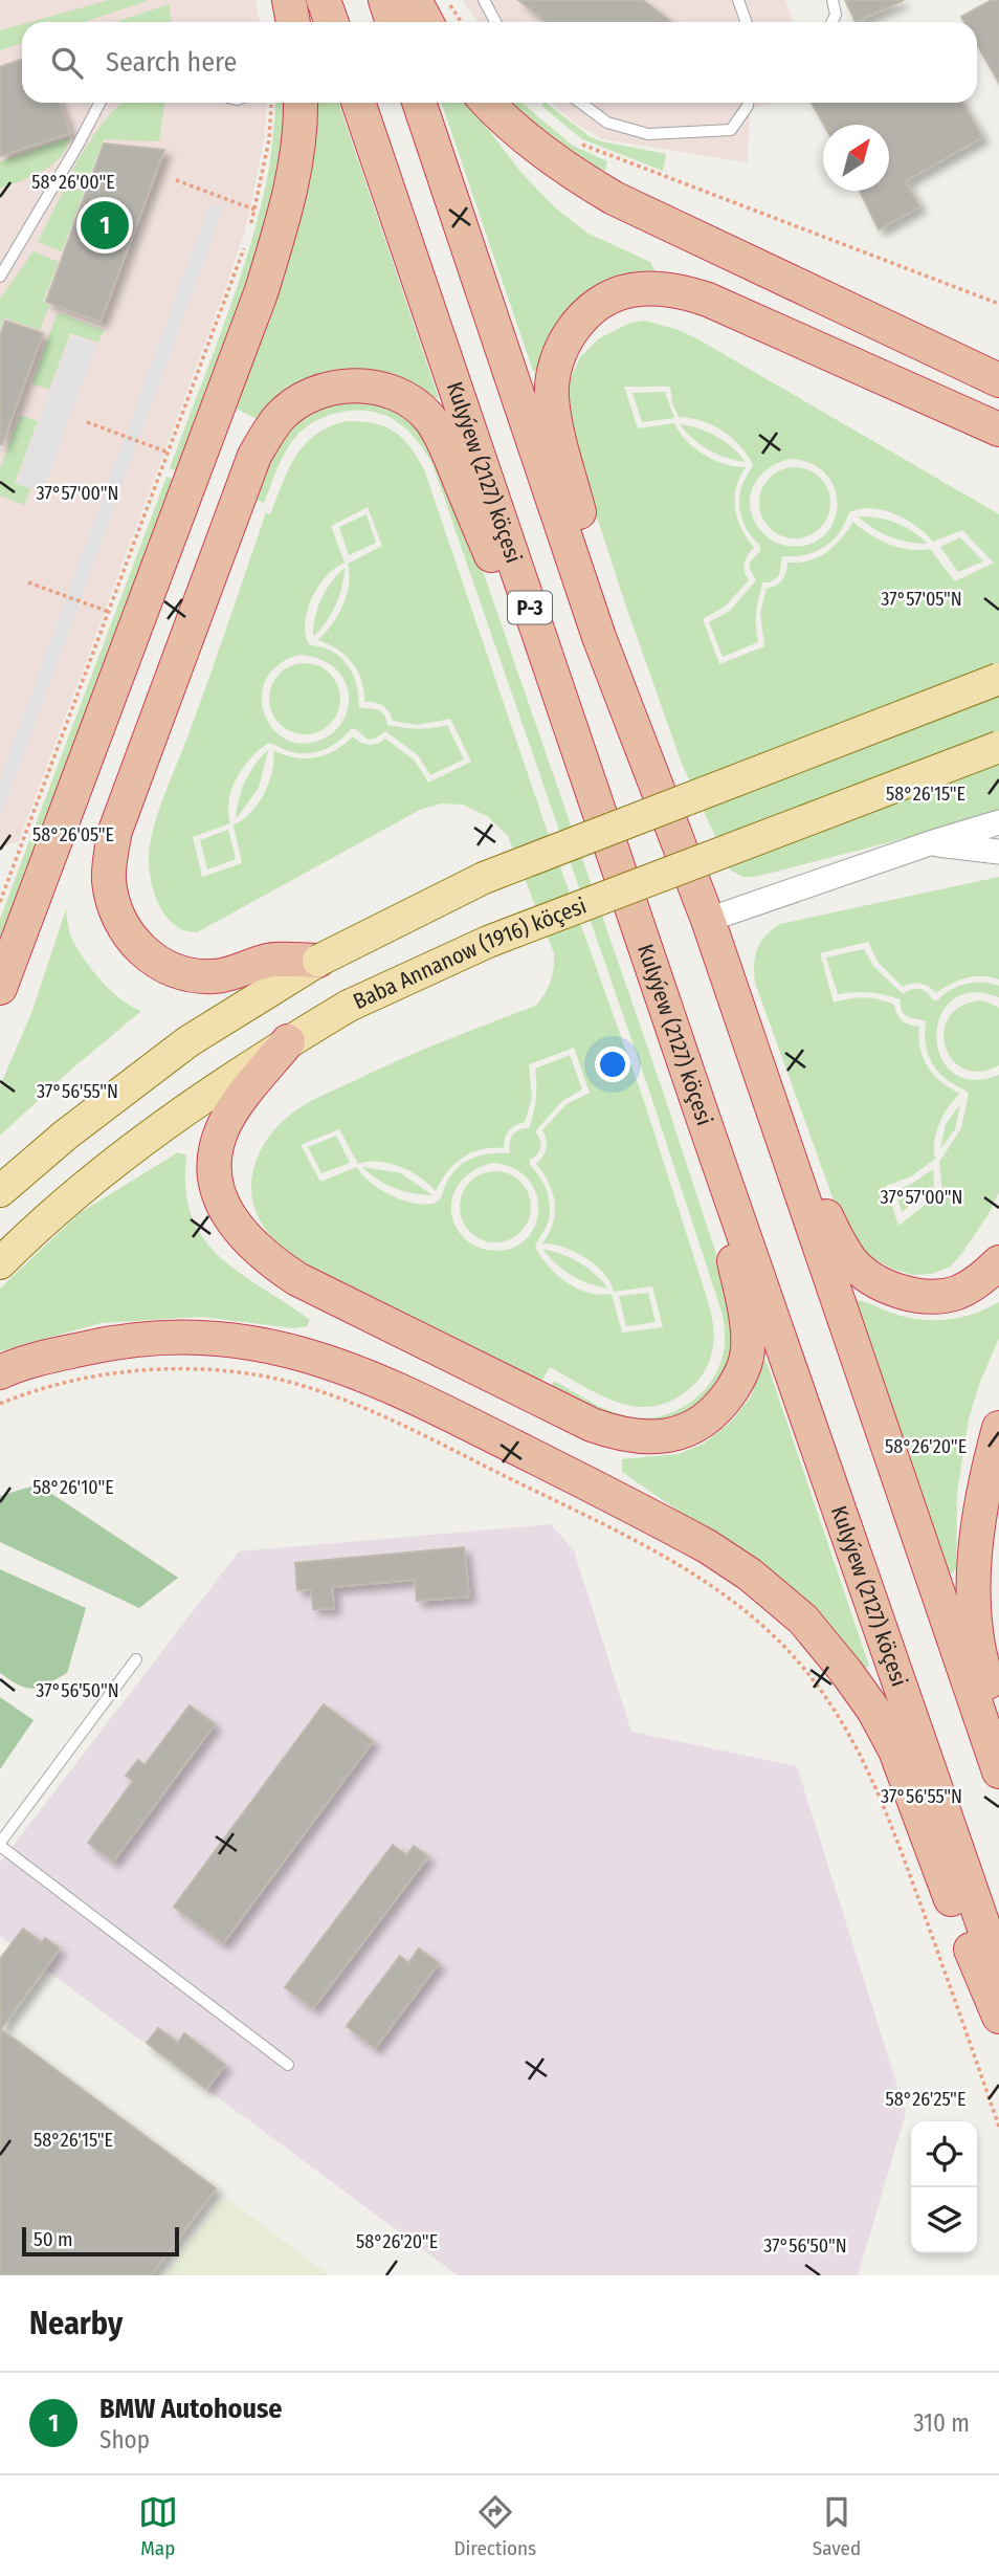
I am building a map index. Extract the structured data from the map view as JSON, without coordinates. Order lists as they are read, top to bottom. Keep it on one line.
{"streets":{"highway":["Kulyýew (2127) köçesi","P-3"],"main road":["Baba Annanow (1916) köçesi"]},"scale_bar":"50 m","north":"top right","page":{"search":"Search here","pins":"1","scale":"50 m","heading":"Nearby","list":[{"mark":"1","name":"BMW Autohouse","note":"Shop","value":"310 m"}],"nav":["Map","Directions","Saved"]},"coordinates":["58°26'00\"E","37°57'00\"N","37°57'05\"N","58°26'15\"E","58°26'05\"E","37°56'55\"N","58°26'20\"E","58°26'10\"E","37°56'50\"N","58°26'25\"E"]}
